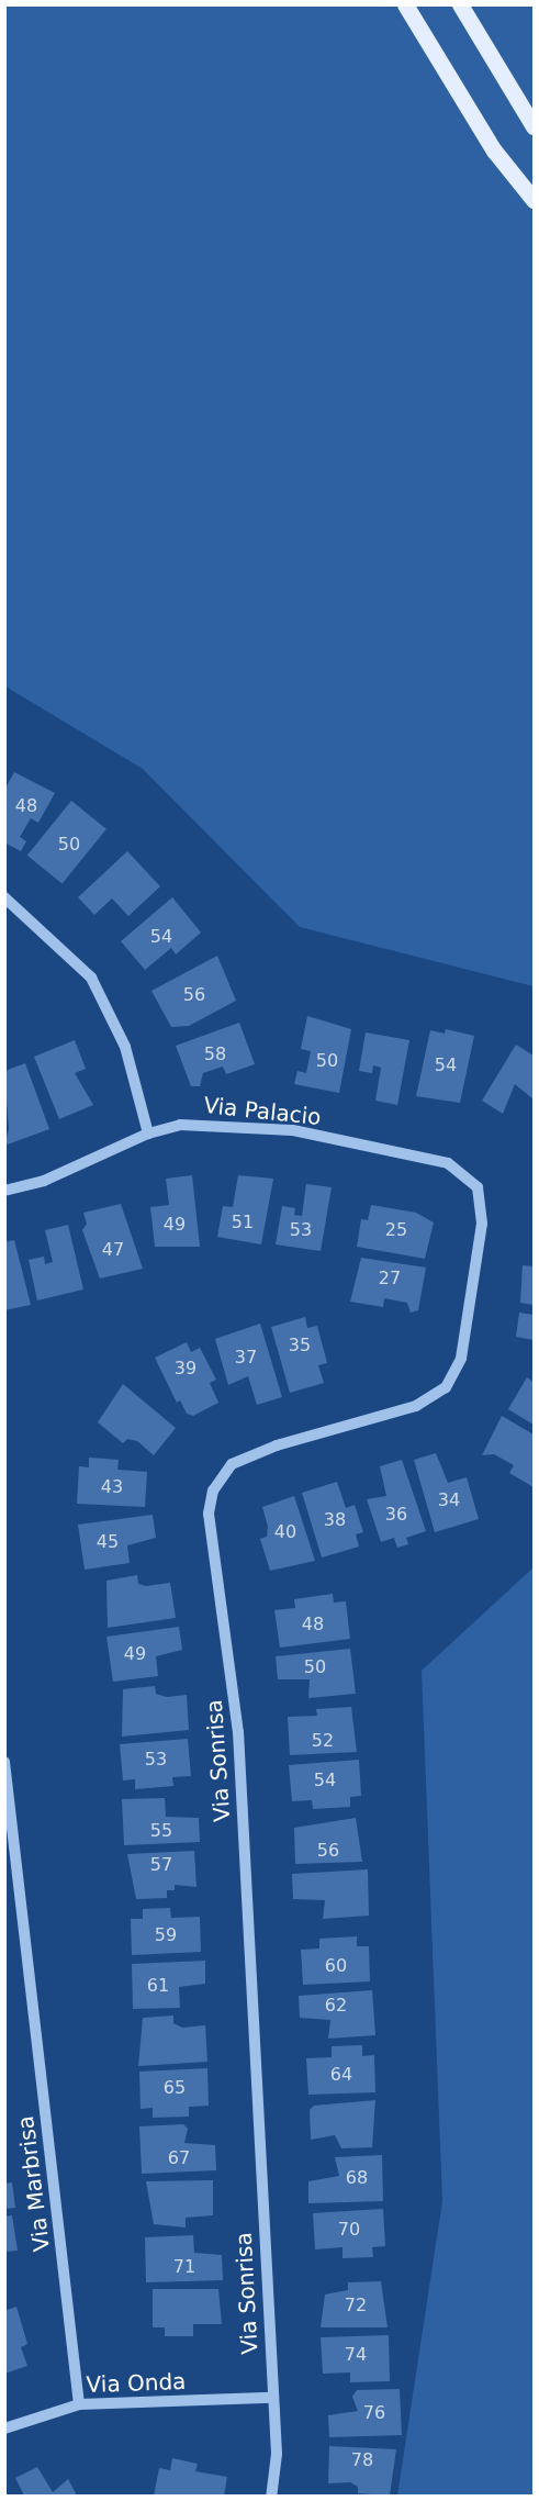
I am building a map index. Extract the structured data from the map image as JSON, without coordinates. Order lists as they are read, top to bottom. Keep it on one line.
{"streets":{"street":["Via Palacio","Via Sonrisa","Via Marbrisa","Via Onda"]},"crossings":[["Via Palacio","Via Sonrisa"],["Via Sonrisa","Via Onda"],["Via Marbrisa","Via Onda"]],"house_numbers":["48","50","54","56","58","50","54","51","49","53","25","47","27","35","37","39","43","34","36","38","40","45","48","49","50","52","53","54","55","56","57","59","60","61","62","64","65","67","68","70","71","72","74","76","78"]}
